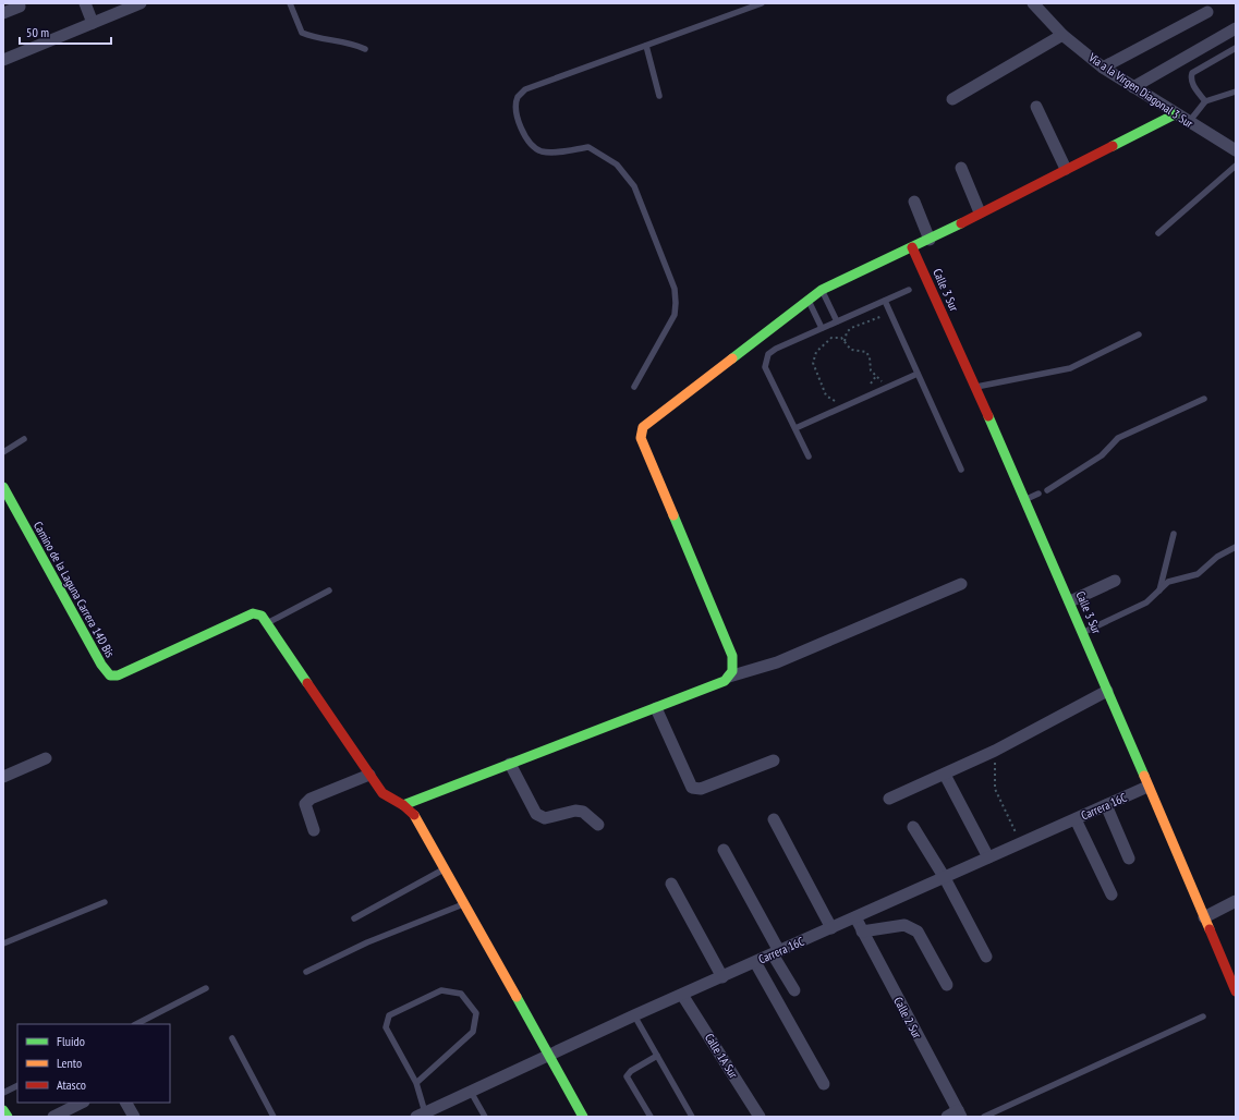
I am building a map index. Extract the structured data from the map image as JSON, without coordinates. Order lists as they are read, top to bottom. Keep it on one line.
{"streets":{"street":["Vía a la Virgen Diagonal 3 Sur","Calle 3 Sur","Camino de la Laguna Carrera 14D Bis","Carrera 16C","Calle 2 Sur","Calle 1A Sur"]},"crossings":[["Calle 3 Sur","Carrera 16C"],["Carrera 16C","Calle 2 Sur"],["Carrera 16C","Calle 1A Sur"]],"legend":["Fluido","Lento","Atasco"],"scale_bar":"50 m"}
